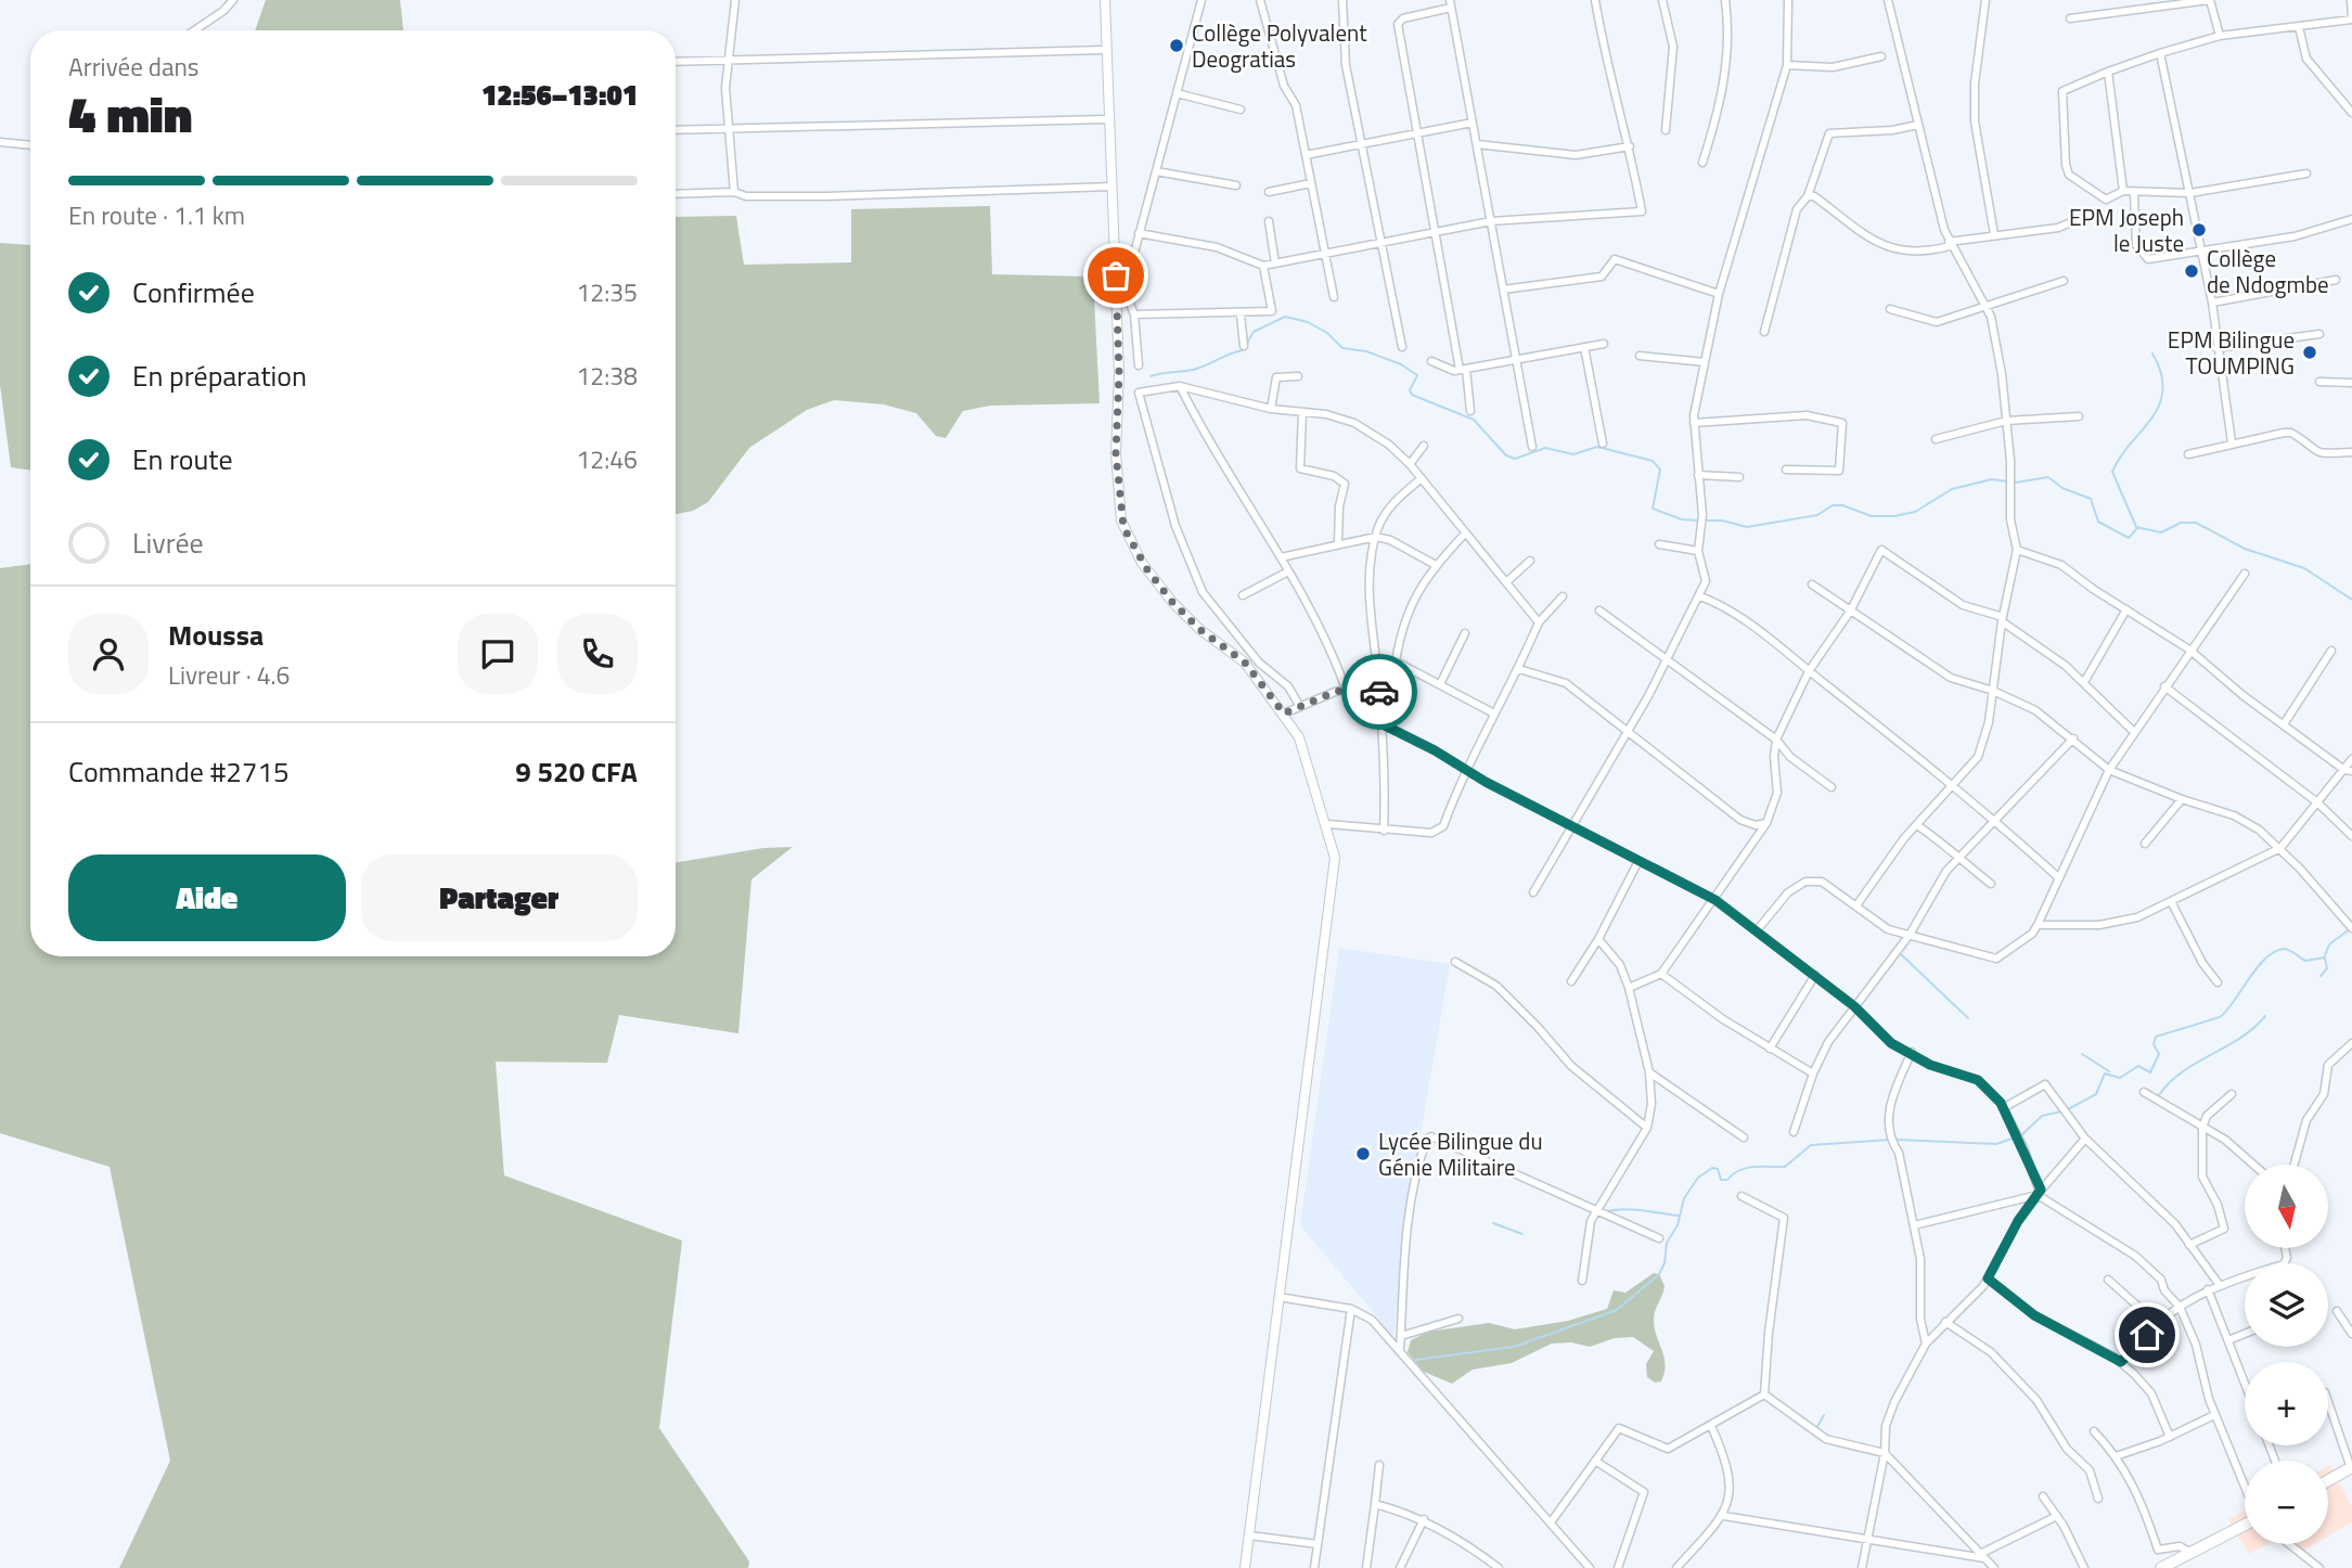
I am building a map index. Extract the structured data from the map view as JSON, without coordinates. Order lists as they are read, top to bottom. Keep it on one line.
{"places":["Collège Polyvalent Deogratias","EPM Joseph le Juste","Collège de Ndogmbe","EPM Bilingue TOUMPING","Lycée Bilingue du Génie Militaire"],"north":"bottom","page":{"heading":["4 min","Arrivée dans","12:56–13:01"],"panel":["Moussa","Livreur · 4.6","Commande #2715","9 520 CFA"],"bar":"En route · 1.1 km","list":[["Confirmée","12:35"],["En préparation","12:38"],["En route","12:46"],"Livrée"],"buttons":["Aide","Partager"],"map_buttons":["+","−"]}}
